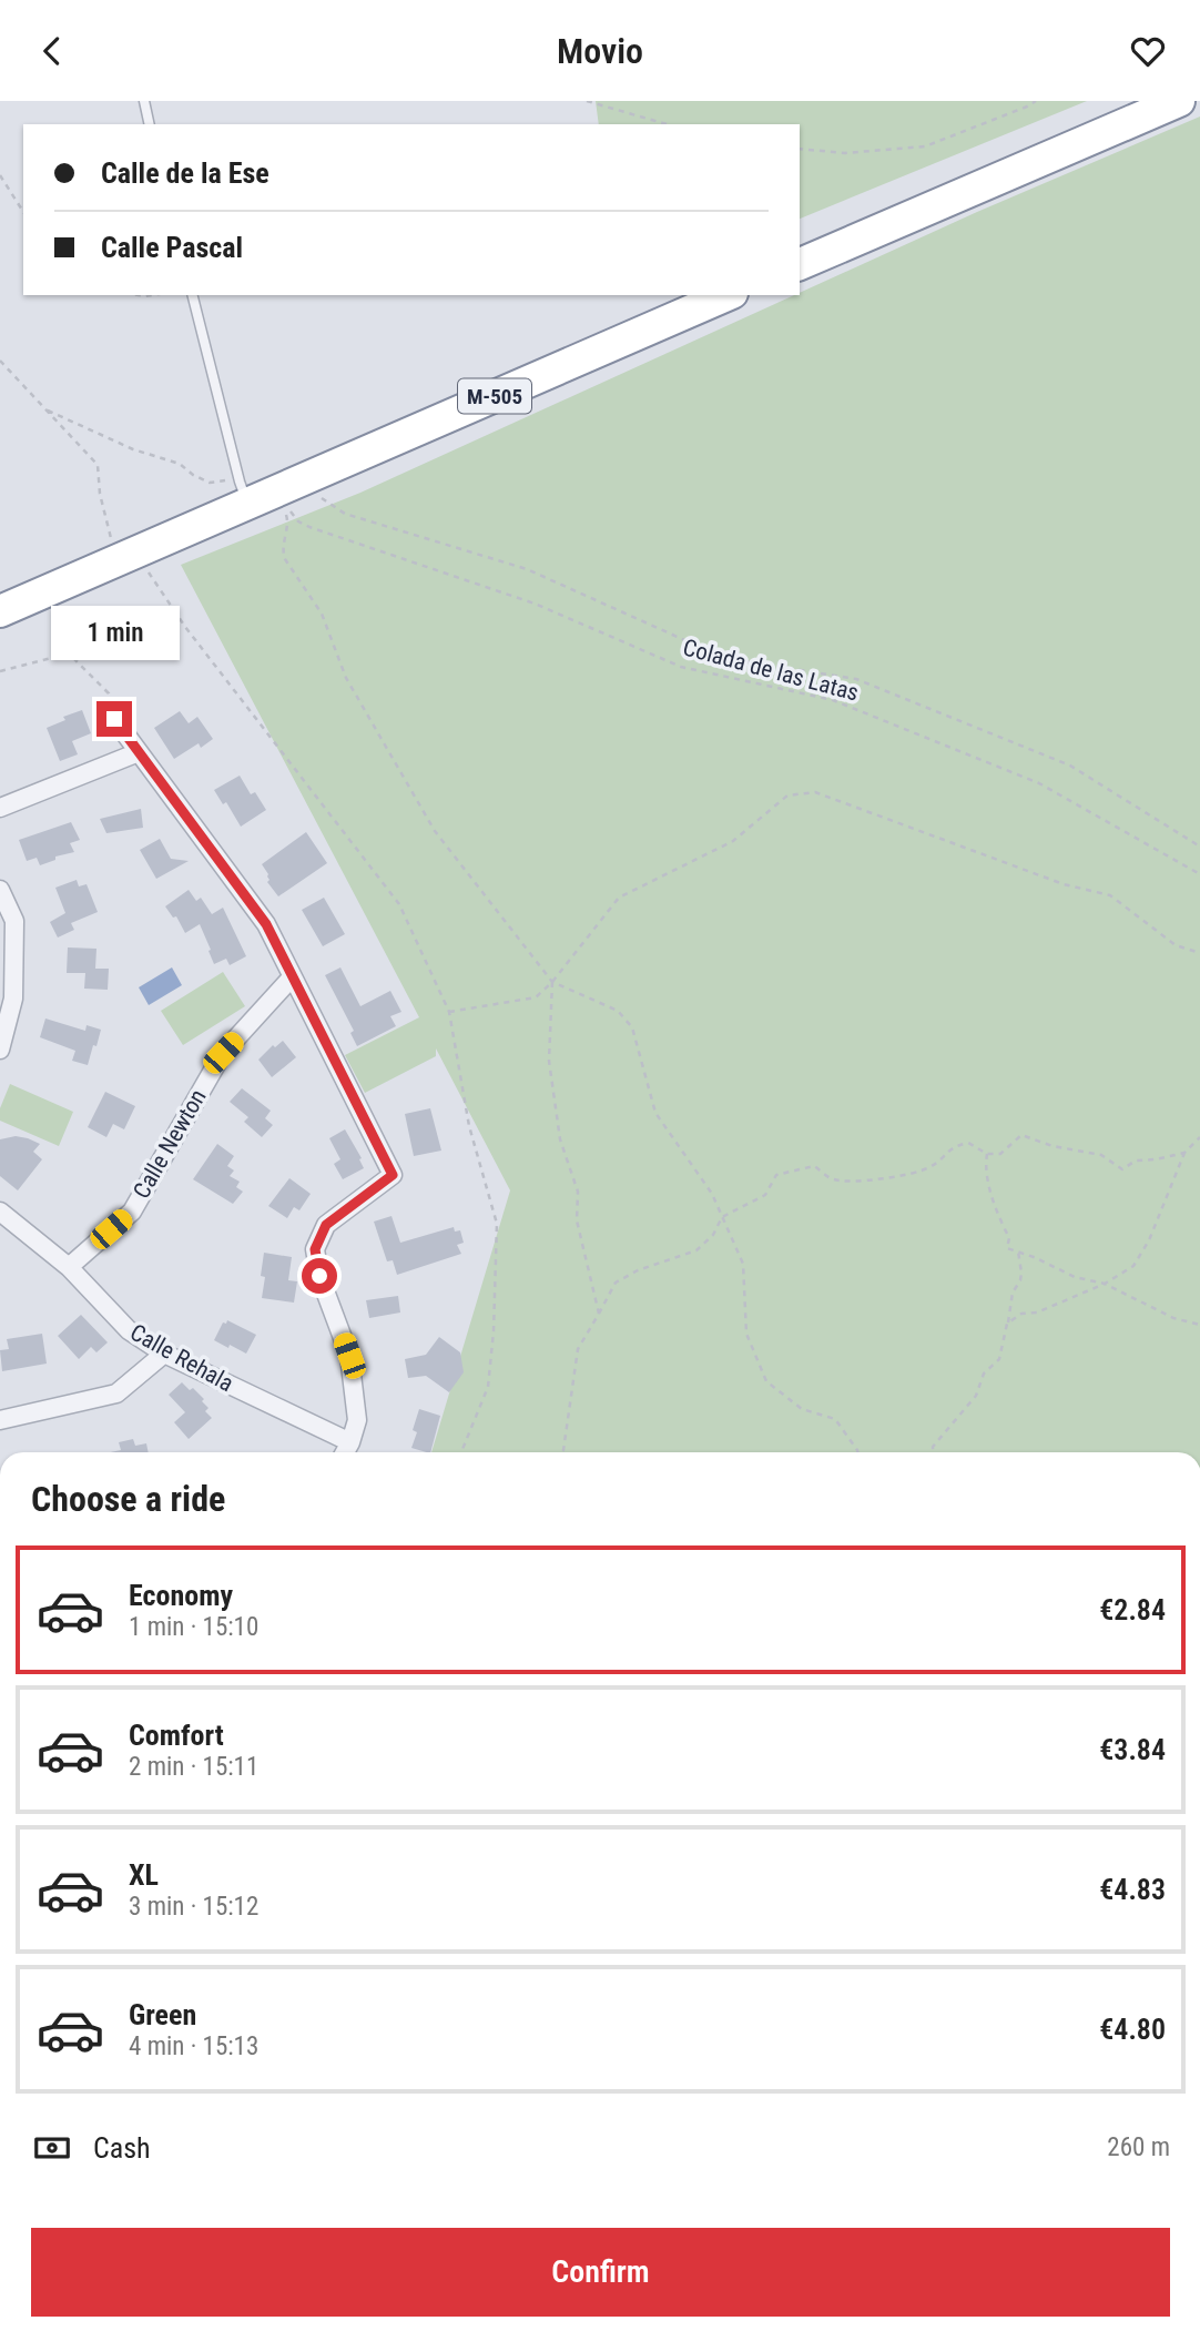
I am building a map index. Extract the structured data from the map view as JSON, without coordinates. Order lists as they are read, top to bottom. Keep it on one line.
{"streets":{"highway":["M-505"],"street":["Calle Newton","Calle Rehala"],"path":["Colada de las Latas"]},"crossings":[["M-505","Colada de las Latas"],["Calle Newton","Calle Rehala"]],"page":{"header":"Movio","banner":["Calle de la Ese","Calle Pascal"],"bubble":"1 min","heading":"Choose a ride","list":[{"name":"Economy","note":"1 min · 15:10","value":"€2.84"},{"name":"Comfort","note":"2 min · 15:11","value":"€3.84"},{"name":"XL","note":"3 min · 15:12","value":"€4.83"},{"name":"Green","note":"4 min · 15:13","value":"€4.80"}],"pay":["Cash","260 m"],"buttons":"Confirm"}}
